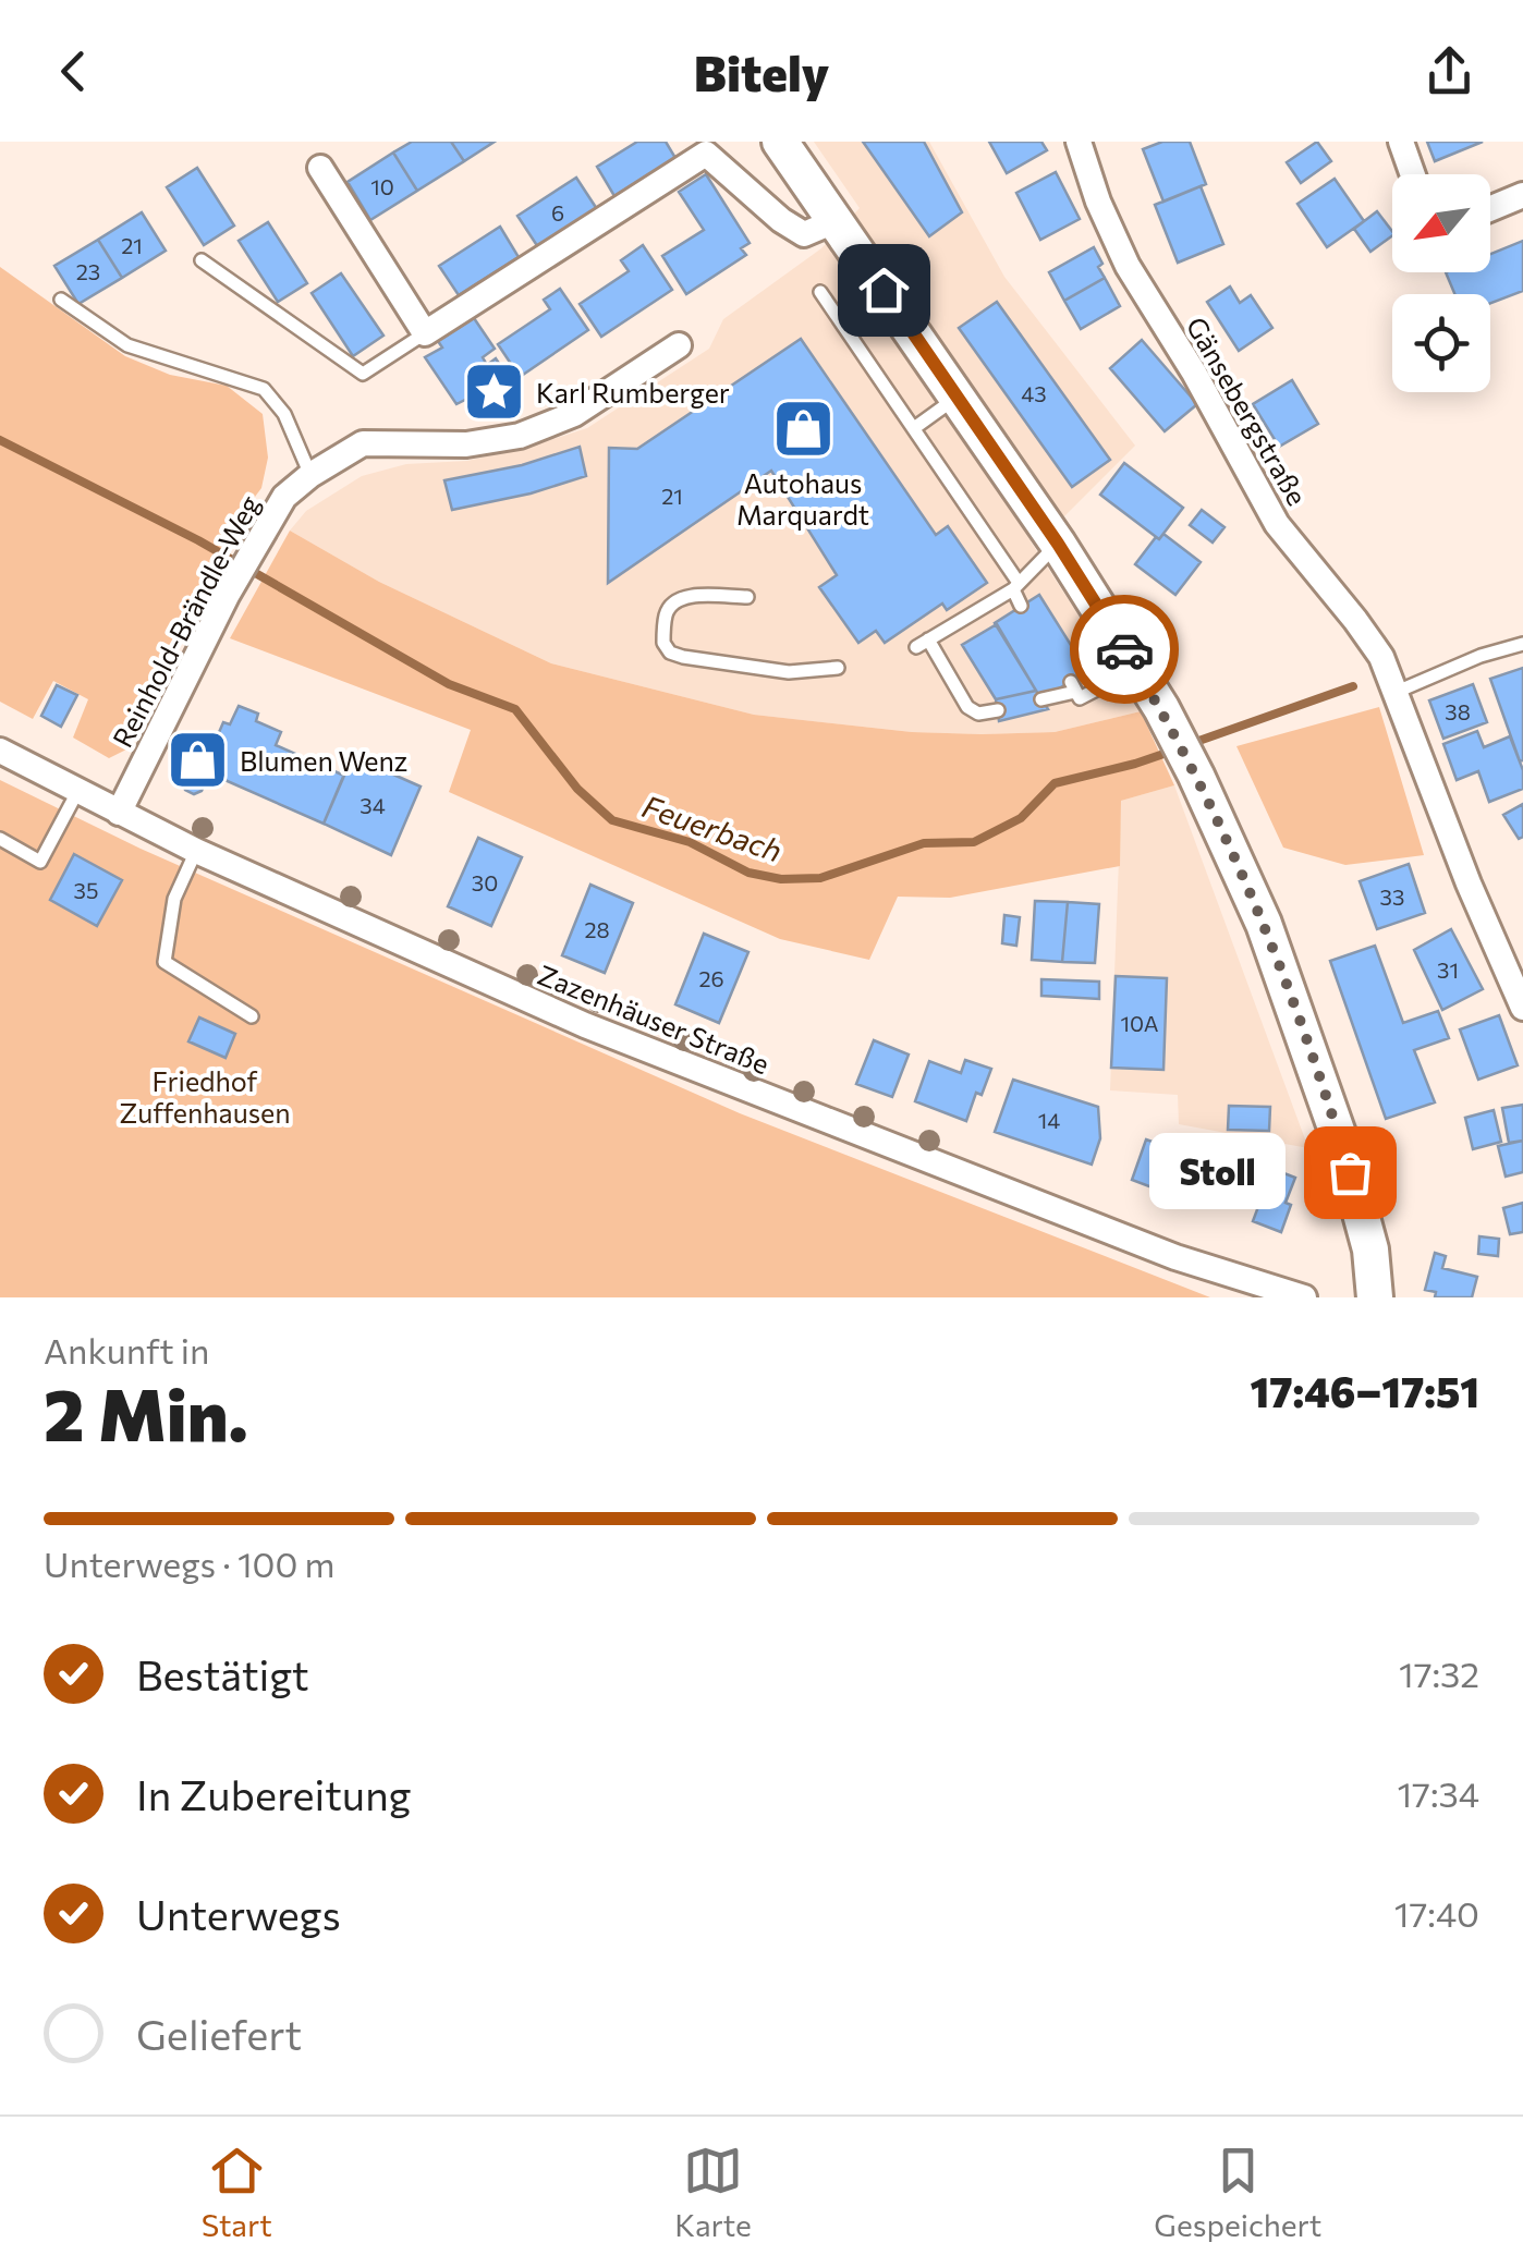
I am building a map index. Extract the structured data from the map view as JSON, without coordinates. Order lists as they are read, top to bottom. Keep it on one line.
{"streets":{"street":["Gänsebergstraße","Reinhold-Brändle-Weg","Zazenhäuser Straße"]},"crossings":[["Reinhold-Brändle-Weg","Zazenhäuser Straße"]],"water":["Feuerbach"],"parks":["Friedhof Zuffenhausen"],"places":{"place":["Karl Rumberger"],"shop":["Autohaus Marquardt","Blumen Wenz"],"other":["Stoll"]},"house_numbers":["10","6","21","23","43","21","38","34","30","35","33","28","31","26","10A","14"],"north":"bottom left","page":{"header":"Bitely","bubble":"Stoll","heading":["2 Min.","Ankunft in","17:46–17:51"],"bar":"Unterwegs · 100 m","list":[["Bestätigt","17:32"],["In Zubereitung","17:34"],["Unterwegs","17:40"],"Geliefert"],"tabs":["Start","Karte","Gespeichert"]}}
